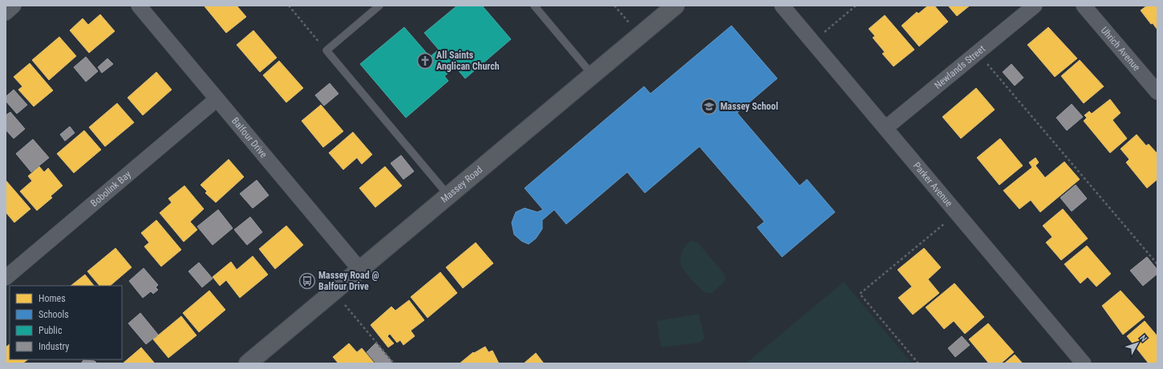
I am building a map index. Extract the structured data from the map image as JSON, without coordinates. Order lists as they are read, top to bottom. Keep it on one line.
{"streets":{"street":["Uhrich Avenue","Newlands Street","Balfour Drive","Massey Road","Parker Avenue","Bobolink Bay"]},"crossings":[["Newlands Street","Parker Avenue"],["Balfour Drive","Massey Road"],["Balfour Drive","Bobolink Bay"]],"places":{"church":["All Saints Anglican Church"],"school or university":["Massey School"],"bus stop":["Massey Road @ Balfour Drive"]},"legend":["Homes","Schools","Public","Industry"],"north":"top right"}
